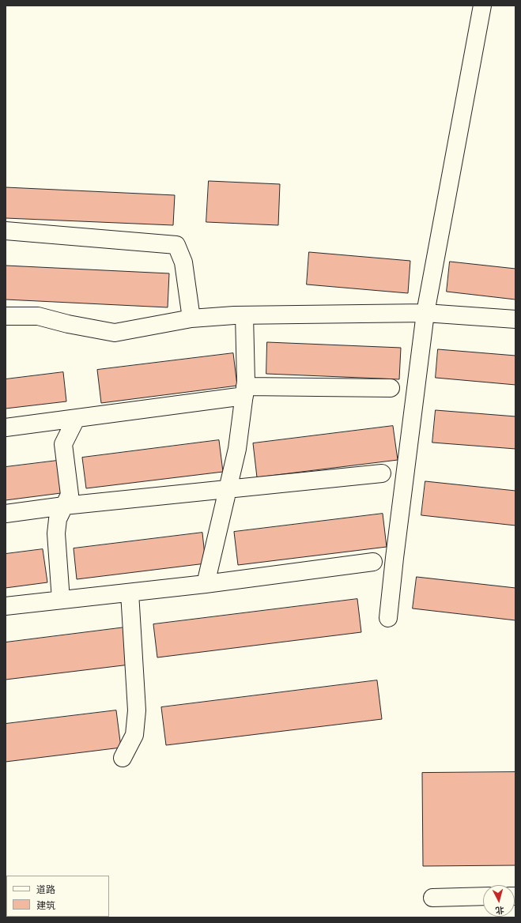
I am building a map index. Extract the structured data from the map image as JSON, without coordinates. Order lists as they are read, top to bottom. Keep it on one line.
{"legend":["道路","建筑"],"north":"bottom"}
